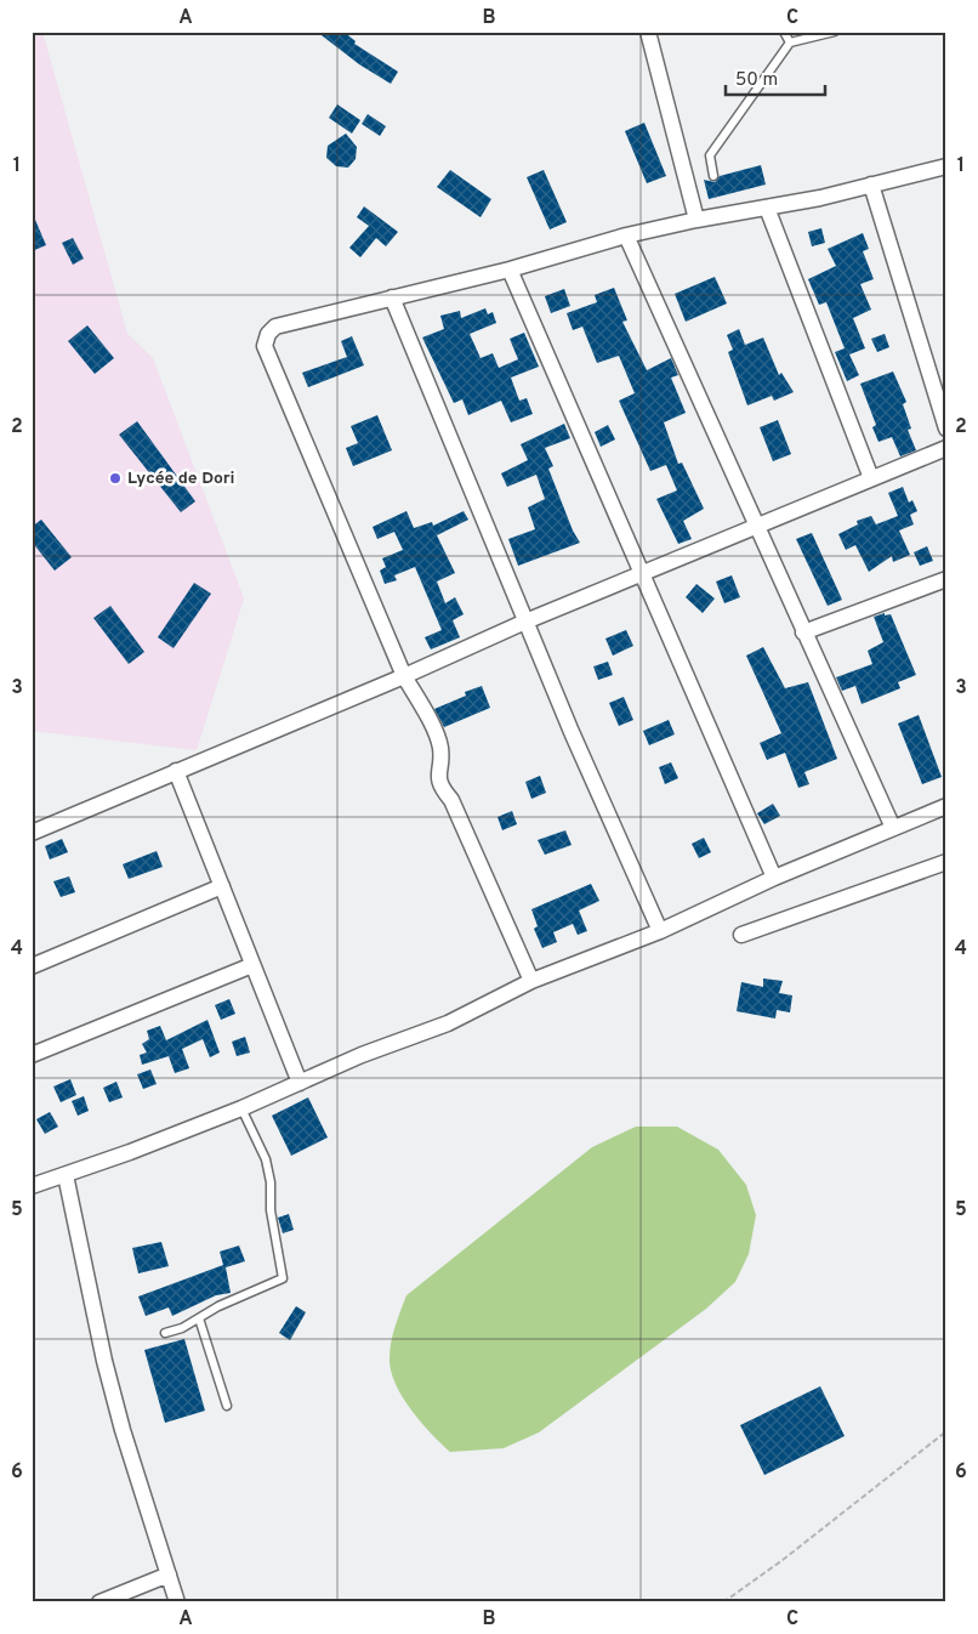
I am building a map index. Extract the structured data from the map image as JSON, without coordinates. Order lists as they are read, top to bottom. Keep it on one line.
{"places":["Lycée de Dori"],"scale_bar":"50 m","grid":{"columns":["A","B","C"],"rows":["1","2","3","4","5","6"]}}
